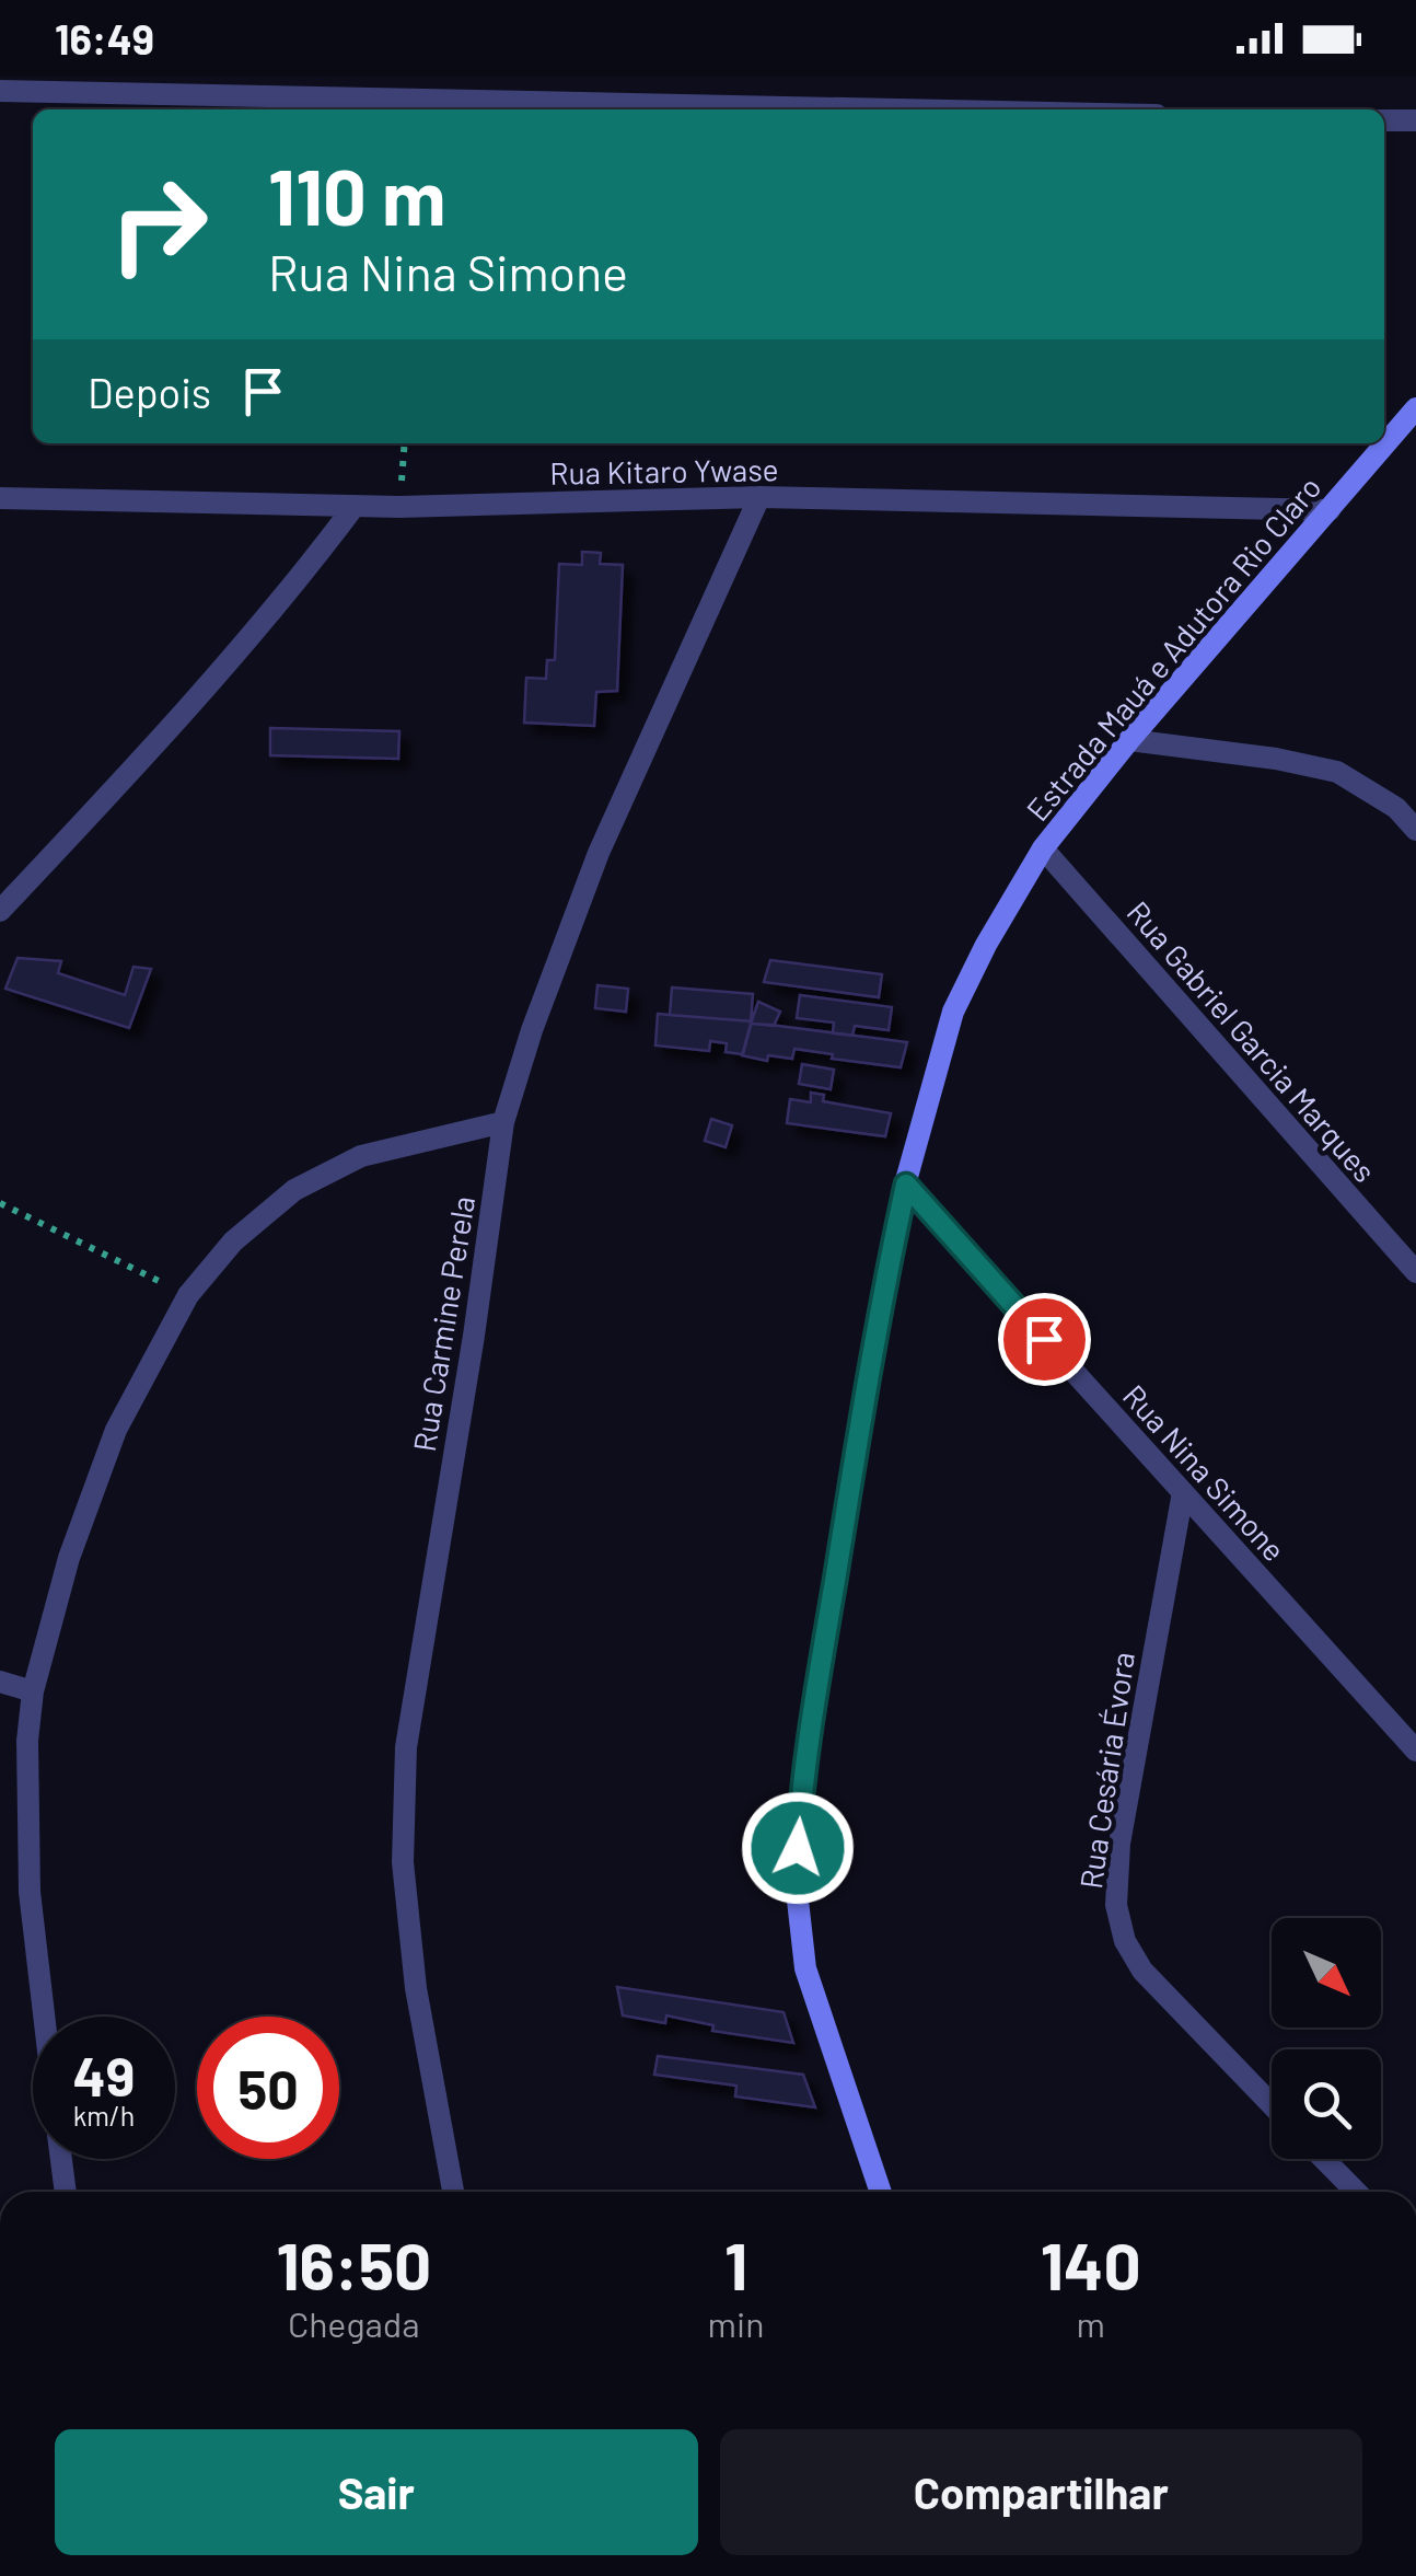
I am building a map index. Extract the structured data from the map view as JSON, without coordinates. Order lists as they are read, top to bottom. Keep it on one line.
{"streets":{"main road":["Estrada Mauá e Adutora Rio Claro"],"street":["Rua Kitaro Ywase","Rua Gabriel Garcia Marques","Rua Carmine Perela","Rua Nina Simone","Rua Cesária Évora"]},"crossings":[["Rua Kitaro Ywase","Estrada Mauá e Adutora Rio Claro"],["Rua Kitaro Ywase","Rua Carmine Perela"],["Estrada Mauá e Adutora Rio Claro","Rua Gabriel Garcia Marques"],["Estrada Mauá e Adutora Rio Claro","Rua Nina Simone"],["Rua Nina Simone","Rua Cesária Évora"]],"north":"bottom right","page":{"status":"16:49","turn":["110 m","Rua Nina Simone"],"then":"Depois","speed":"49 km/h","limit":"50","eta":["16:50","Chegada","1","min","140","m"],"buttons":["Sair","Compartilhar"]}}
